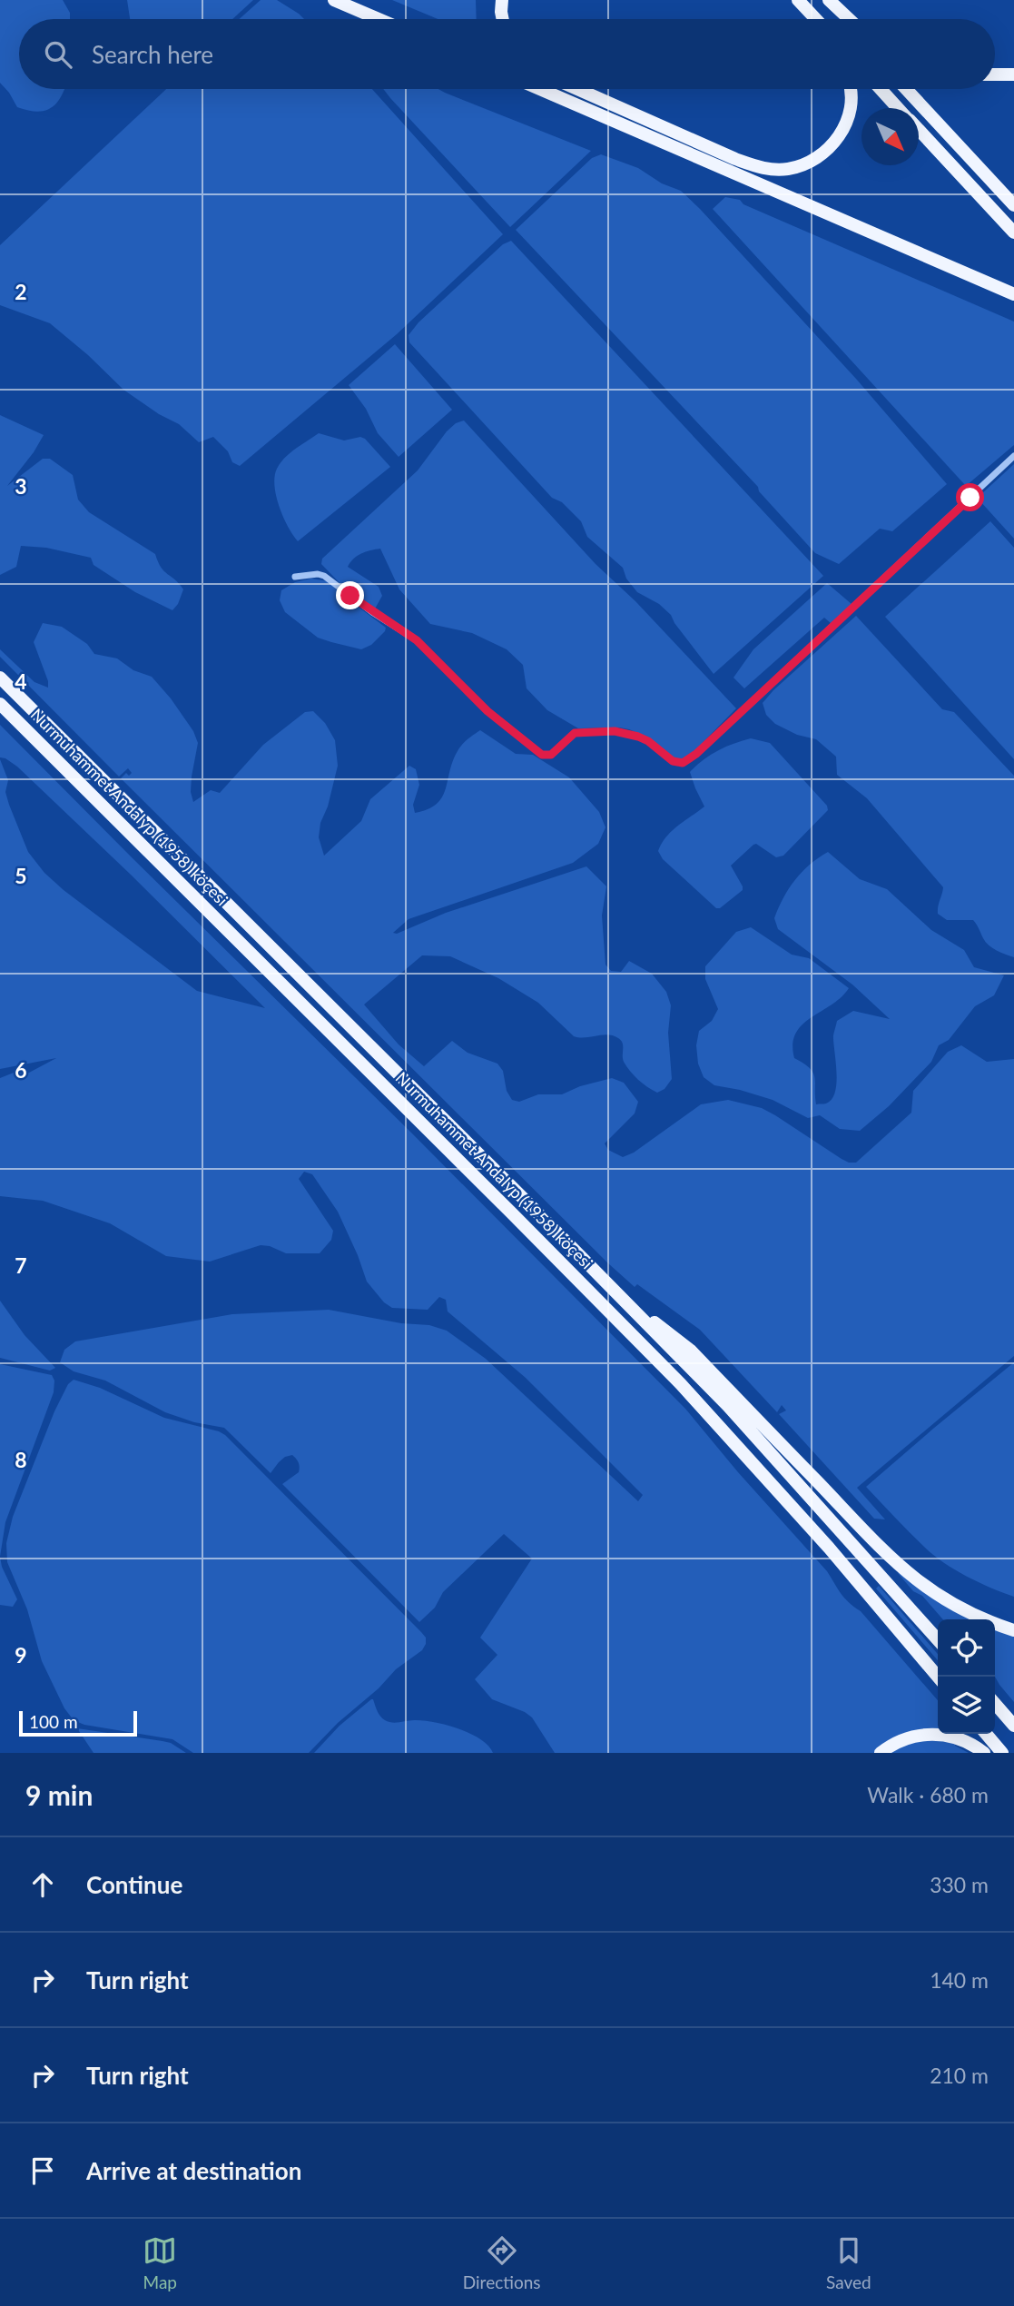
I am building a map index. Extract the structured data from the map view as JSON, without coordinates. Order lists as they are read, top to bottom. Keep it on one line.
{"streets":{"main road":["Nurmuhammet Andalyp (1958) köçesi"]},"scale_bar":"100 m","north":"bottom right","page":{"search":"Search here","scale":"100 m","heading":["9 min","Walk · 680 m"],"list":[["Continue","330 m"],["Turn right","140 m"],["Turn right","210 m"],"Arrive at destination"],"nav":["Map","Directions","Saved"]},"grid":{"rows":["2","3","4","5","6","7","8","9"]}}
